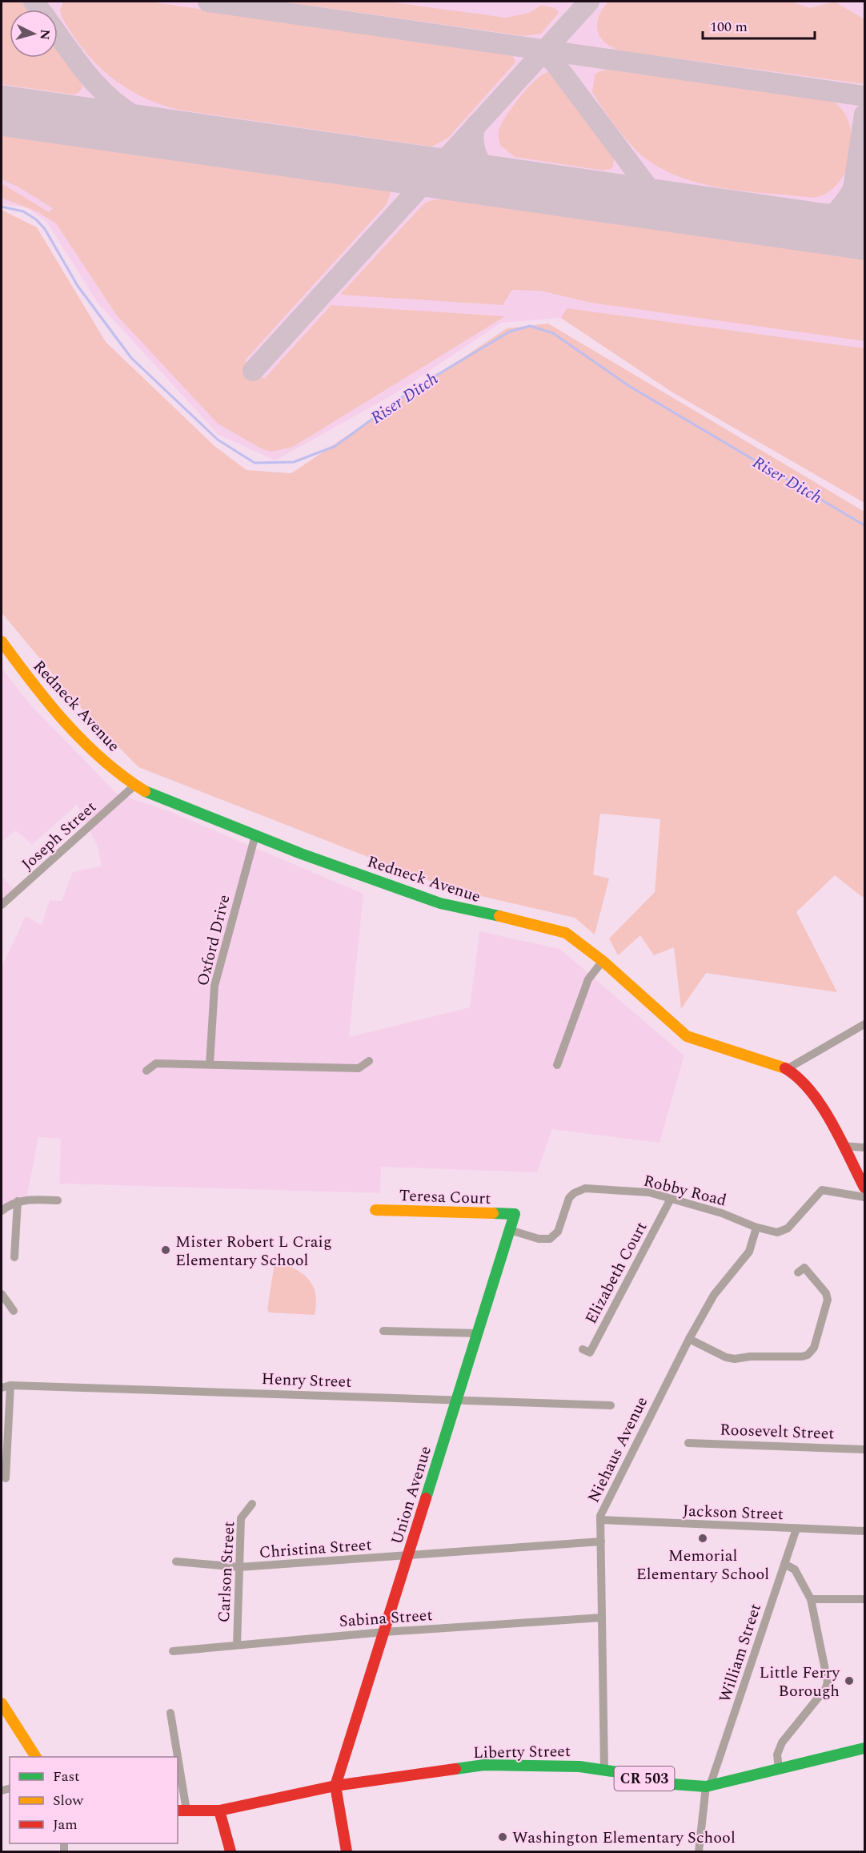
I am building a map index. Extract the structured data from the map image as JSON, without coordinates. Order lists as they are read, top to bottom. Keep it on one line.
{"streets":{"street":["Redneck Avenue","Joseph Street","Oxford Drive","Robby Road","Teresa Court","Elizabeth Court","Henry Street","Roosevelt Street","Niehaus Avenue","Union Avenue","Jackson Street","Christina Street","Carlson Street","Sabina Street","William Street","Liberty Street","CR 503"]},"crossings":[["Redneck Avenue","Joseph Street"],["Redneck Avenue","Oxford Drive"],["Robby Road","Elizabeth Court"],["Robby Road","Niehaus Avenue"],["Robby Road","Union Avenue"],["Teresa Court","Union Avenue"],["Henry Street","Union Avenue"],["Niehaus Avenue","Jackson Street"],["Niehaus Avenue","Christina Street"],["Niehaus Avenue","Sabina Street"],["Niehaus Avenue","Liberty Street"],["Union Avenue","Christina Street"],["Union Avenue","Sabina Street"],["Union Avenue","Liberty Street"],["Jackson Street","William Street"],["Christina Street","Carlson Street"],["Carlson Street","Sabina Street"],["William Street","Liberty Street"]],"water":["Riser Ditch"],"places":["Mister Robert L Craig Elementary School","Memorial Elementary School","Little Ferry Borough","Washington Elementary School"],"legend":["Fast","Slow","Jam"],"scale_bar":"100 m","north":"right"}
